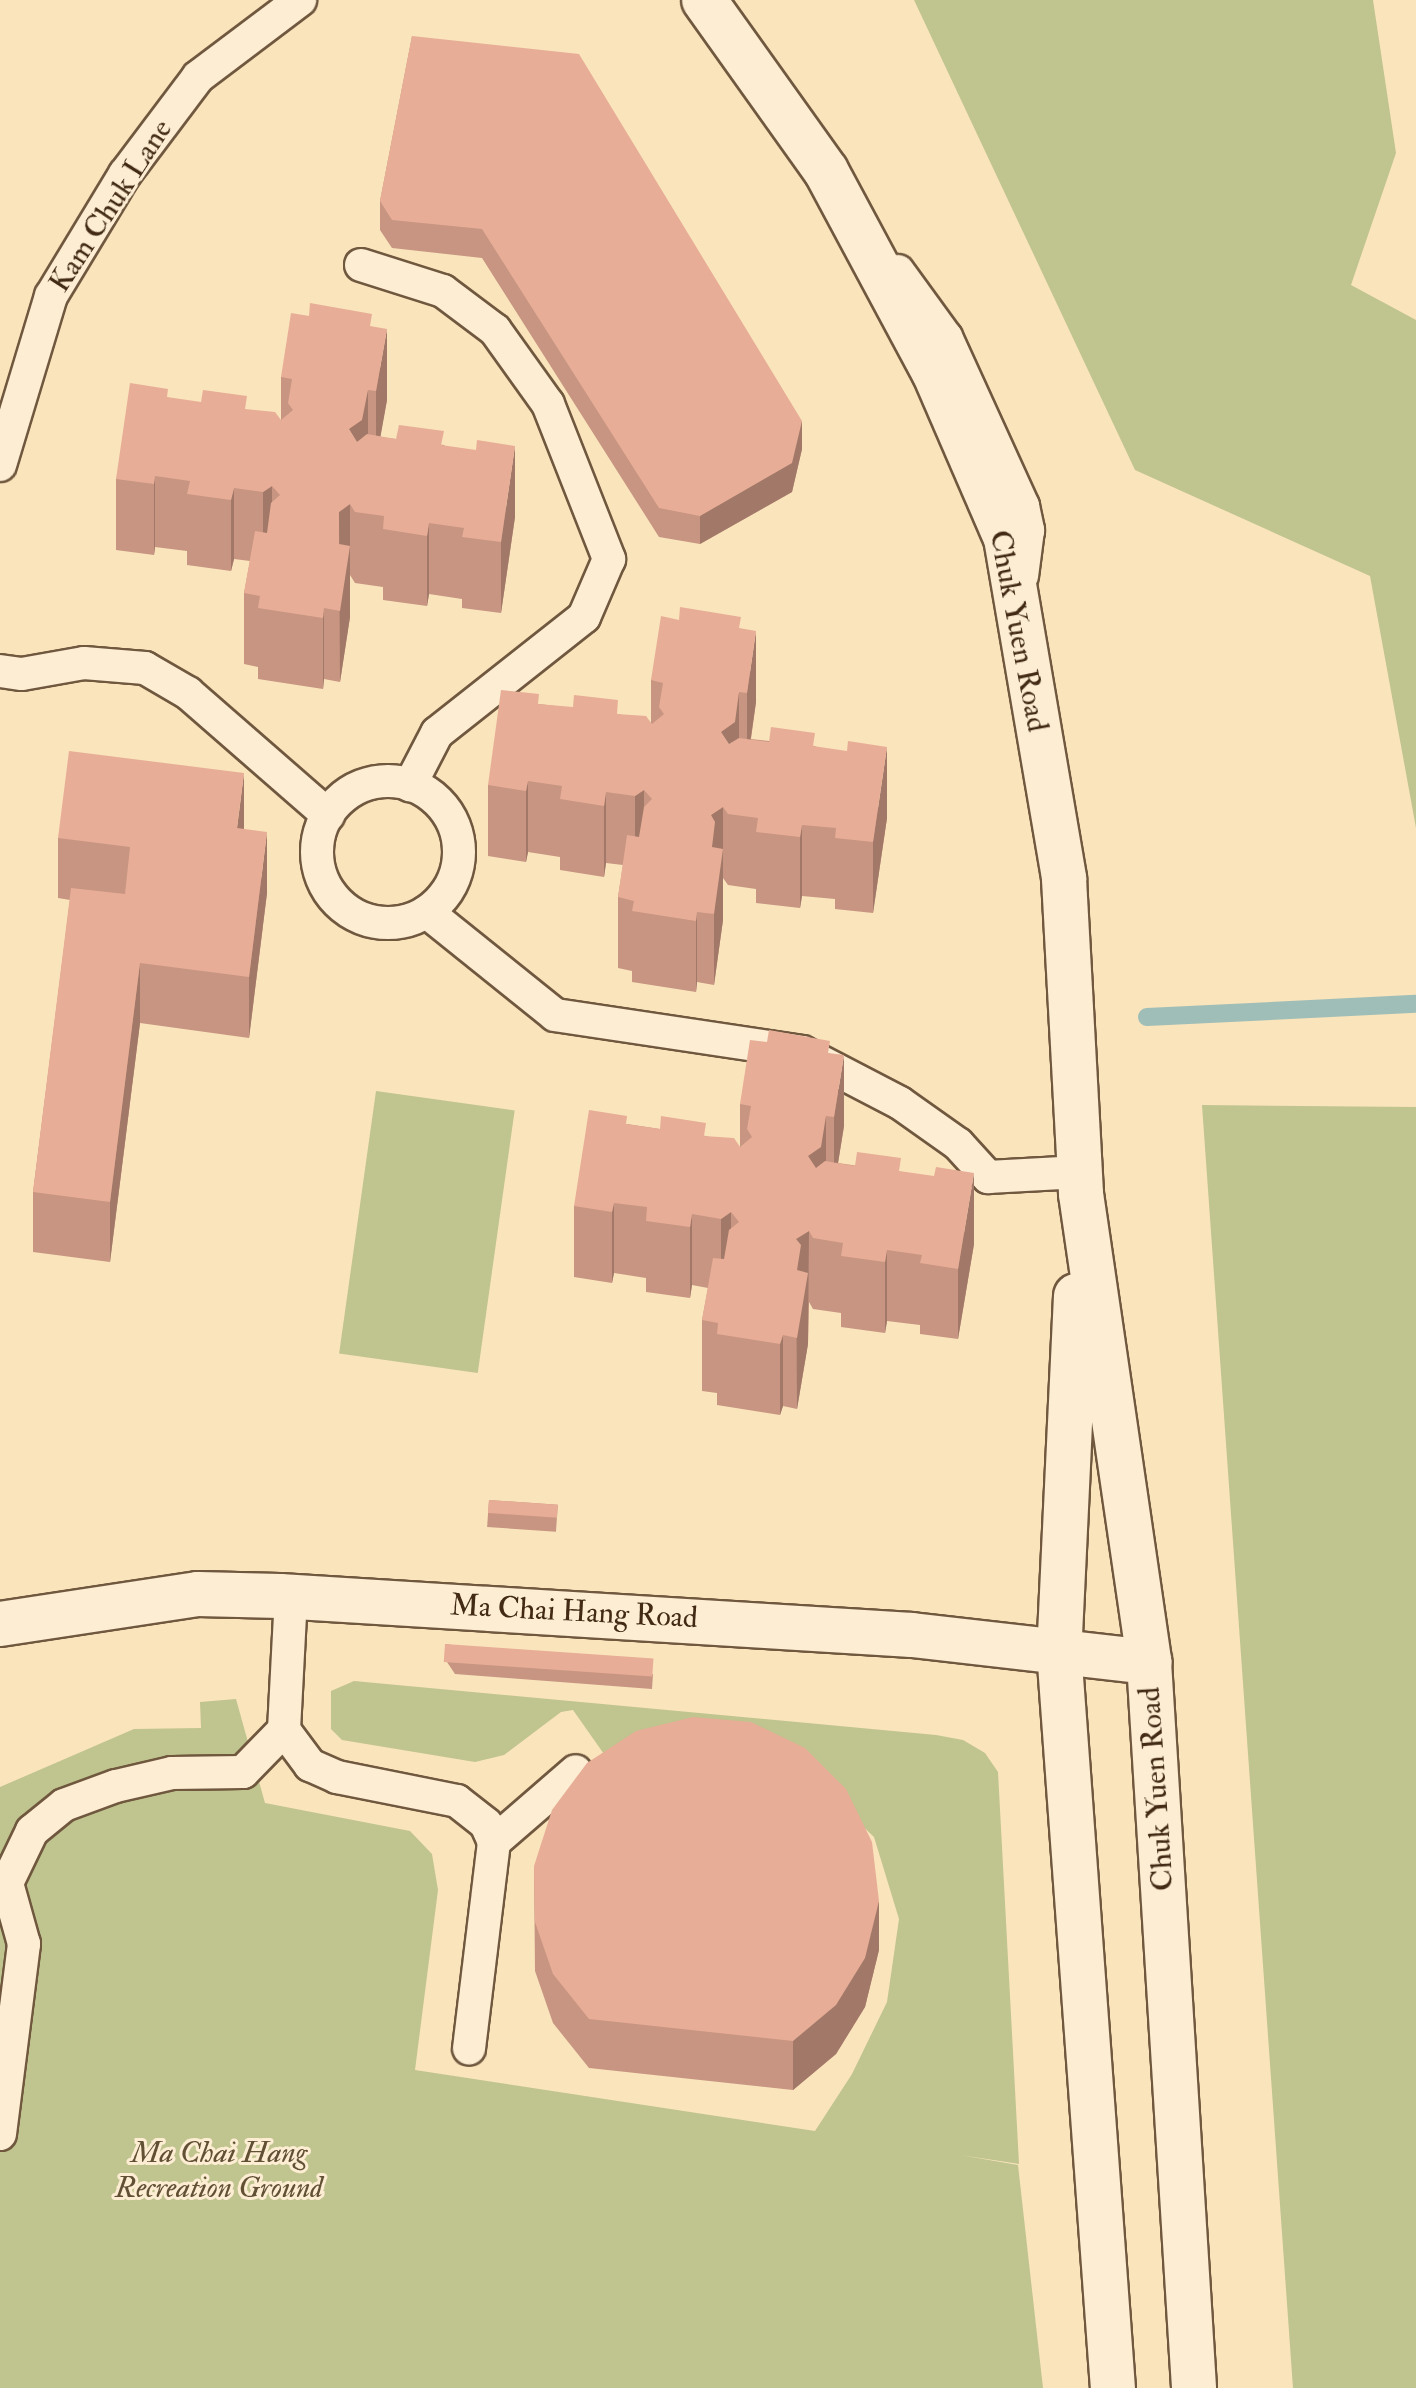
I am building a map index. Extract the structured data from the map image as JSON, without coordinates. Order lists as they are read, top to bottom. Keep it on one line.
{"streets":{"main road":["Chuk Yuen Road","Ma Chai Hang Road"],"lane":["Kam Chuk Lane"]},"crossings":[["Chuk Yuen Road","Ma Chai Hang Road"]],"parks":["Ma Chai Hang Recreation Ground"]}
